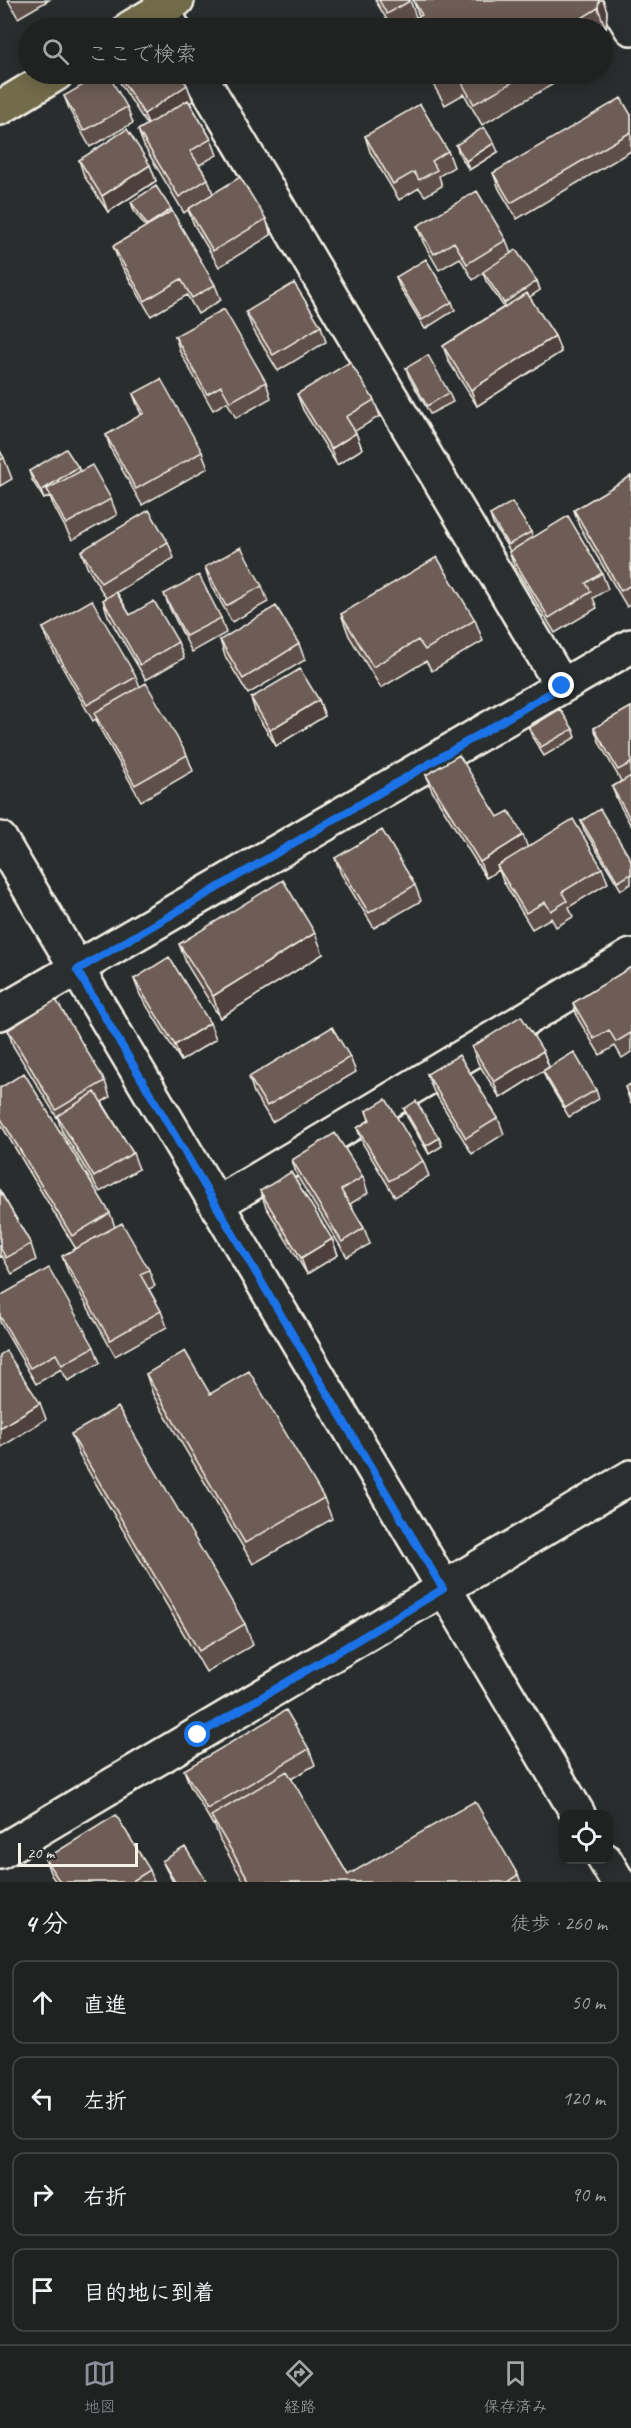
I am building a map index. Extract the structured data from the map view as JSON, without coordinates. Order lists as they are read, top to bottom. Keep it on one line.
{"scale_bar":"20 m","page":{"search":"ここで検索","scale":"20 m","heading":["4 分","徒歩 · 260 m"],"list":[["直進","50 m"],["左折","120 m"],["右折","90 m"],"目的地に到着"],"nav":["地図","経路","保存済み"]}}
